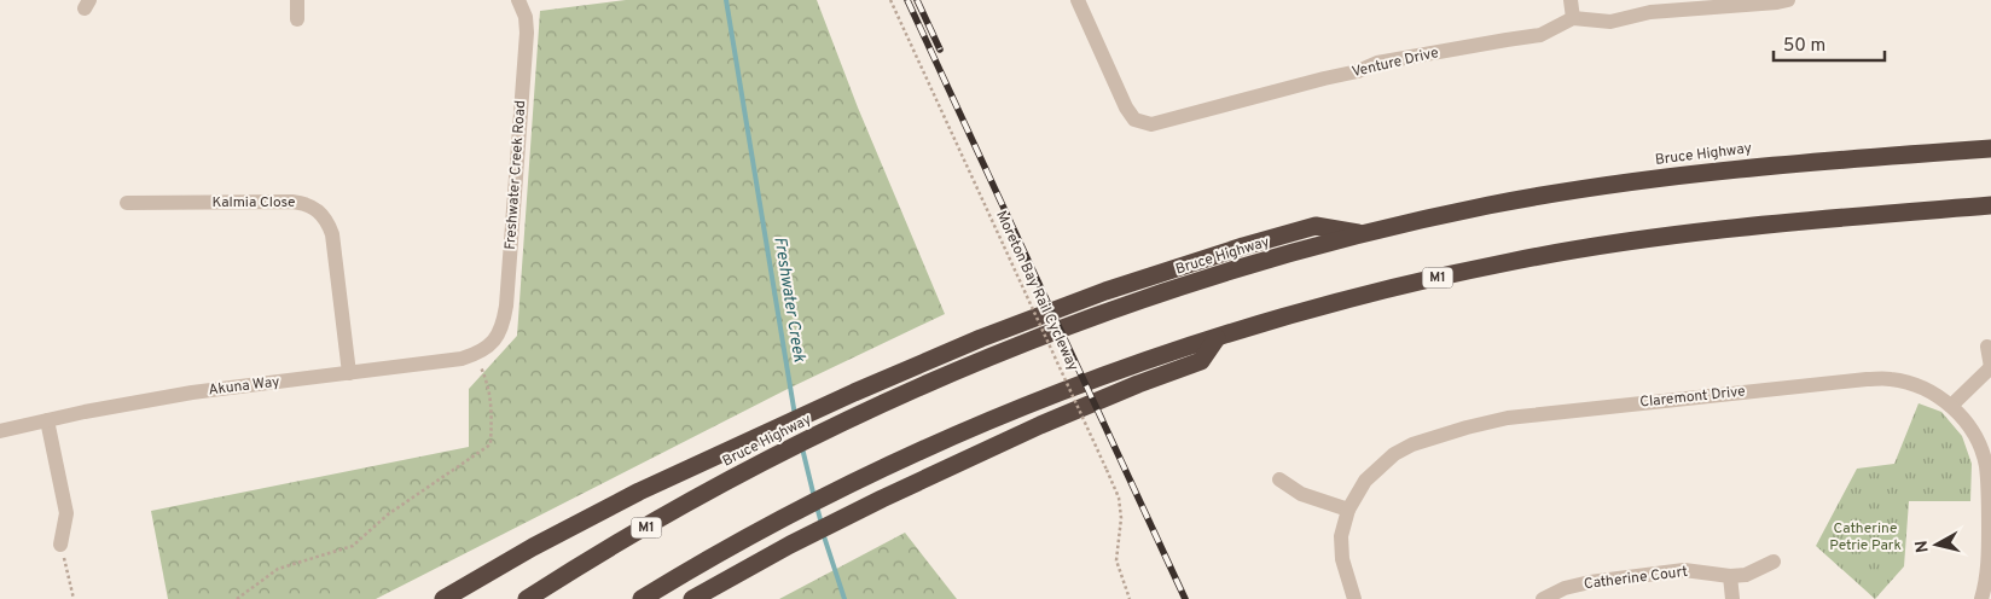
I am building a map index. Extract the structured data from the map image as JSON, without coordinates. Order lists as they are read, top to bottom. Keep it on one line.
{"streets":{"highway":["Bruce Highway","M1"],"street":["Venture Drive","Freshwater Creek Road","Kalmia Close","Akuna Way","Claremont Drive","Catherine Court"],"path":["Moreton Bay Rail Cycleway"]},"crossings":[["Freshwater Creek Road","Akuna Way"],["Kalmia Close","Akuna Way"]],"water":["Freshwater Creek"],"parks":["Catherine Petrie Park"],"scale_bar":"50 m","north":"left"}
